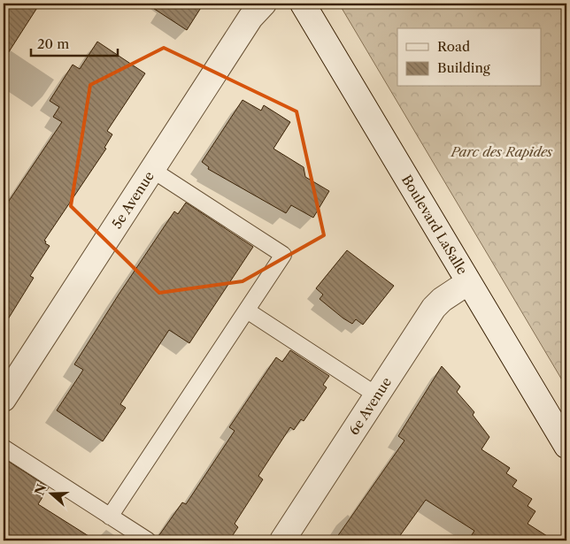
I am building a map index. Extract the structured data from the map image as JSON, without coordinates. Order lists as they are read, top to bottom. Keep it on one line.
{"streets":{"street":["5e Avenue","Boulevard LaSalle","6e Avenue"]},"crossings":[["Boulevard LaSalle","6e Avenue"]],"parks":["Parc des Rapides"],"legend":["Road","Building"],"scale_bar":"20 m","north":"left"}
